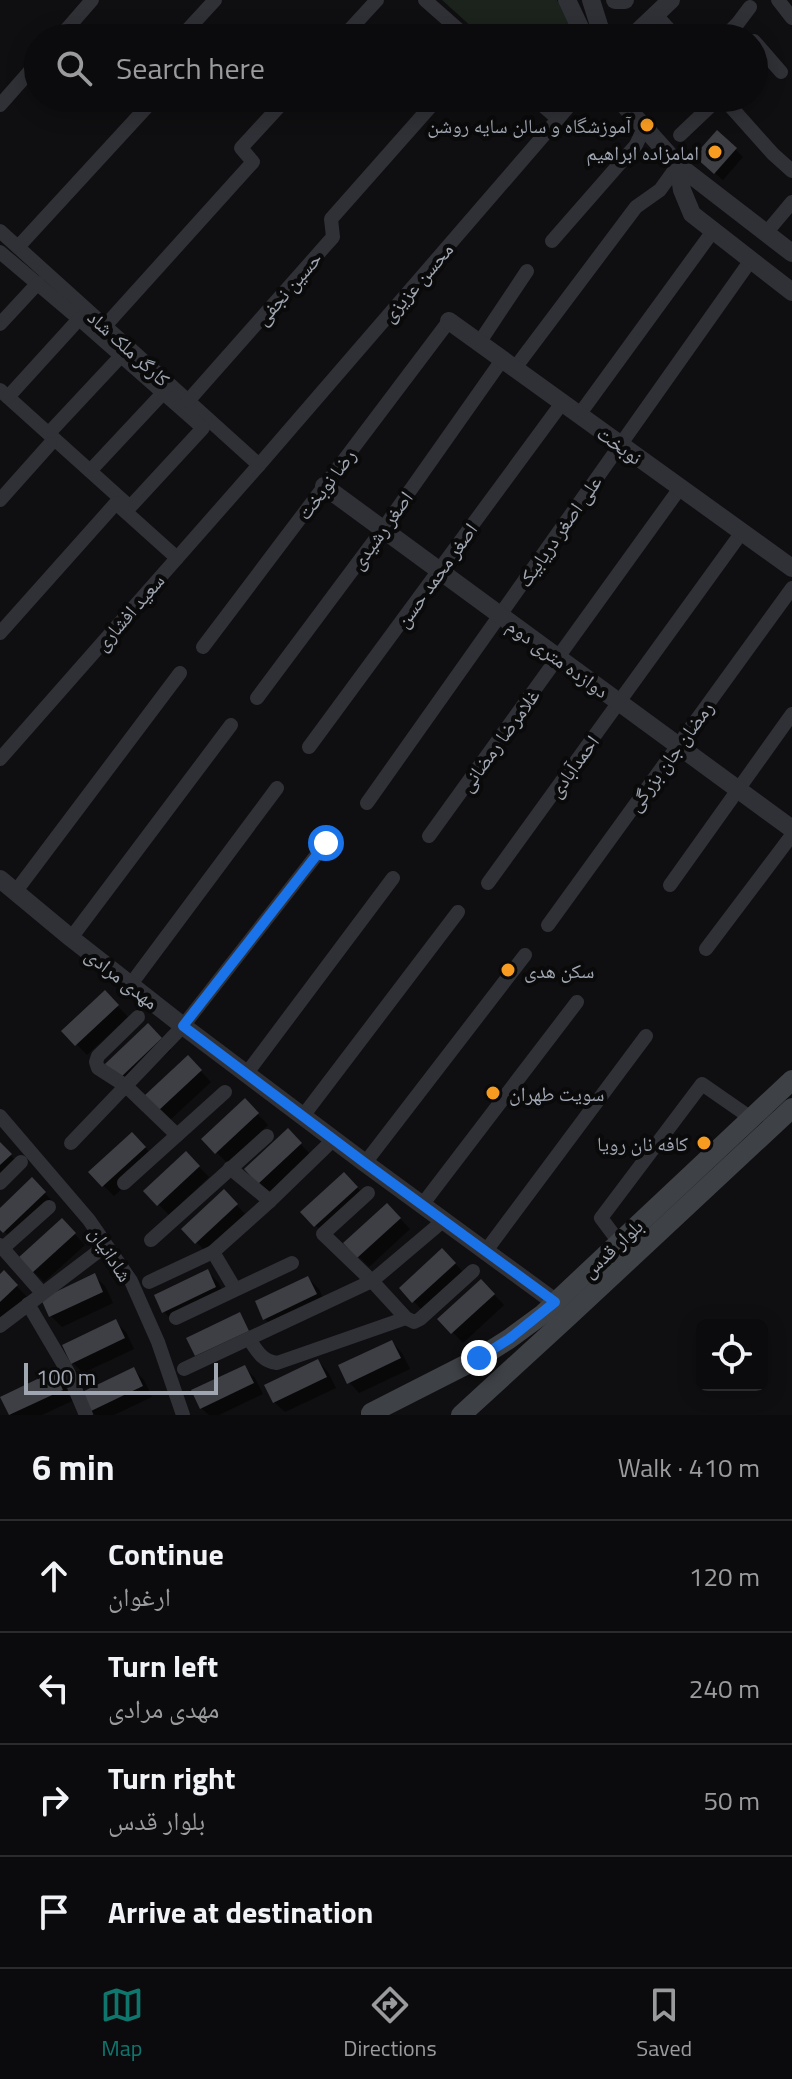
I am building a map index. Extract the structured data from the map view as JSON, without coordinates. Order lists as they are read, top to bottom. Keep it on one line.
{"streets":{"main road":["بلوار قدس"],"street":["محسن عزیزی","حسین نجفی","کارگر ملک شاد","نوبخت","رضا نوبخت","اصغر رشیدی","علی اصغر دریابیک","اصغر محمد حسن","سعید افشاری","دوازده متری دوم","غلامرضا رمضانی","رمضان جان بزرگی","احمدآبادی","مهدی مرادی","شادانیان"]},"crossings":[["محسن عزیزی","کارگر ملک شاد"],["محسن عزیزی","سعید افشاری"],["حسین نجفی","کارگر ملک شاد"],["کارگر ملک شاد","سعید افشاری"],["نوبخت","رضا نوبخت"],["نوبخت","اصغر رشیدی"],["نوبخت","علی اصغر دریابیک"],["نوبخت","اصغر محمد حسن"],["نوبخت","غلامرضا رمضانی"],["نوبخت","احمدآبادی"],["رضا نوبخت","دوازده متری دوم"],["اصغر رشیدی","دوازده متری دوم"],["علی اصغر دریابیک","دوازده متری دوم"],["اصغر محمد حسن","دوازده متری دوم"],["دوازده متری دوم","غلامرضا رمضانی"],["دوازده متری دوم","رمضان جان بزرگی"],["دوازده متری دوم","احمدآبادی"],["مهدی مرادی","بلوار قدس"]],"places":["آموزشگاه و سالن سایه روشن","امامزاده ابراهیم","سكن هدى","سويت طهران","کافه نان رویا"],"scale_bar":"100 m","page":{"search":"Search here","scale":"100 m","heading":["6 min","Walk · 410 m"],"list":[["Continue","ارغوان","120 m"],["Turn left","مهدی مرادی","240 m"],["Turn right","بلوار قدس","50 m"],"Arrive at destination"],"nav":["Map","Directions","Saved"]}}
